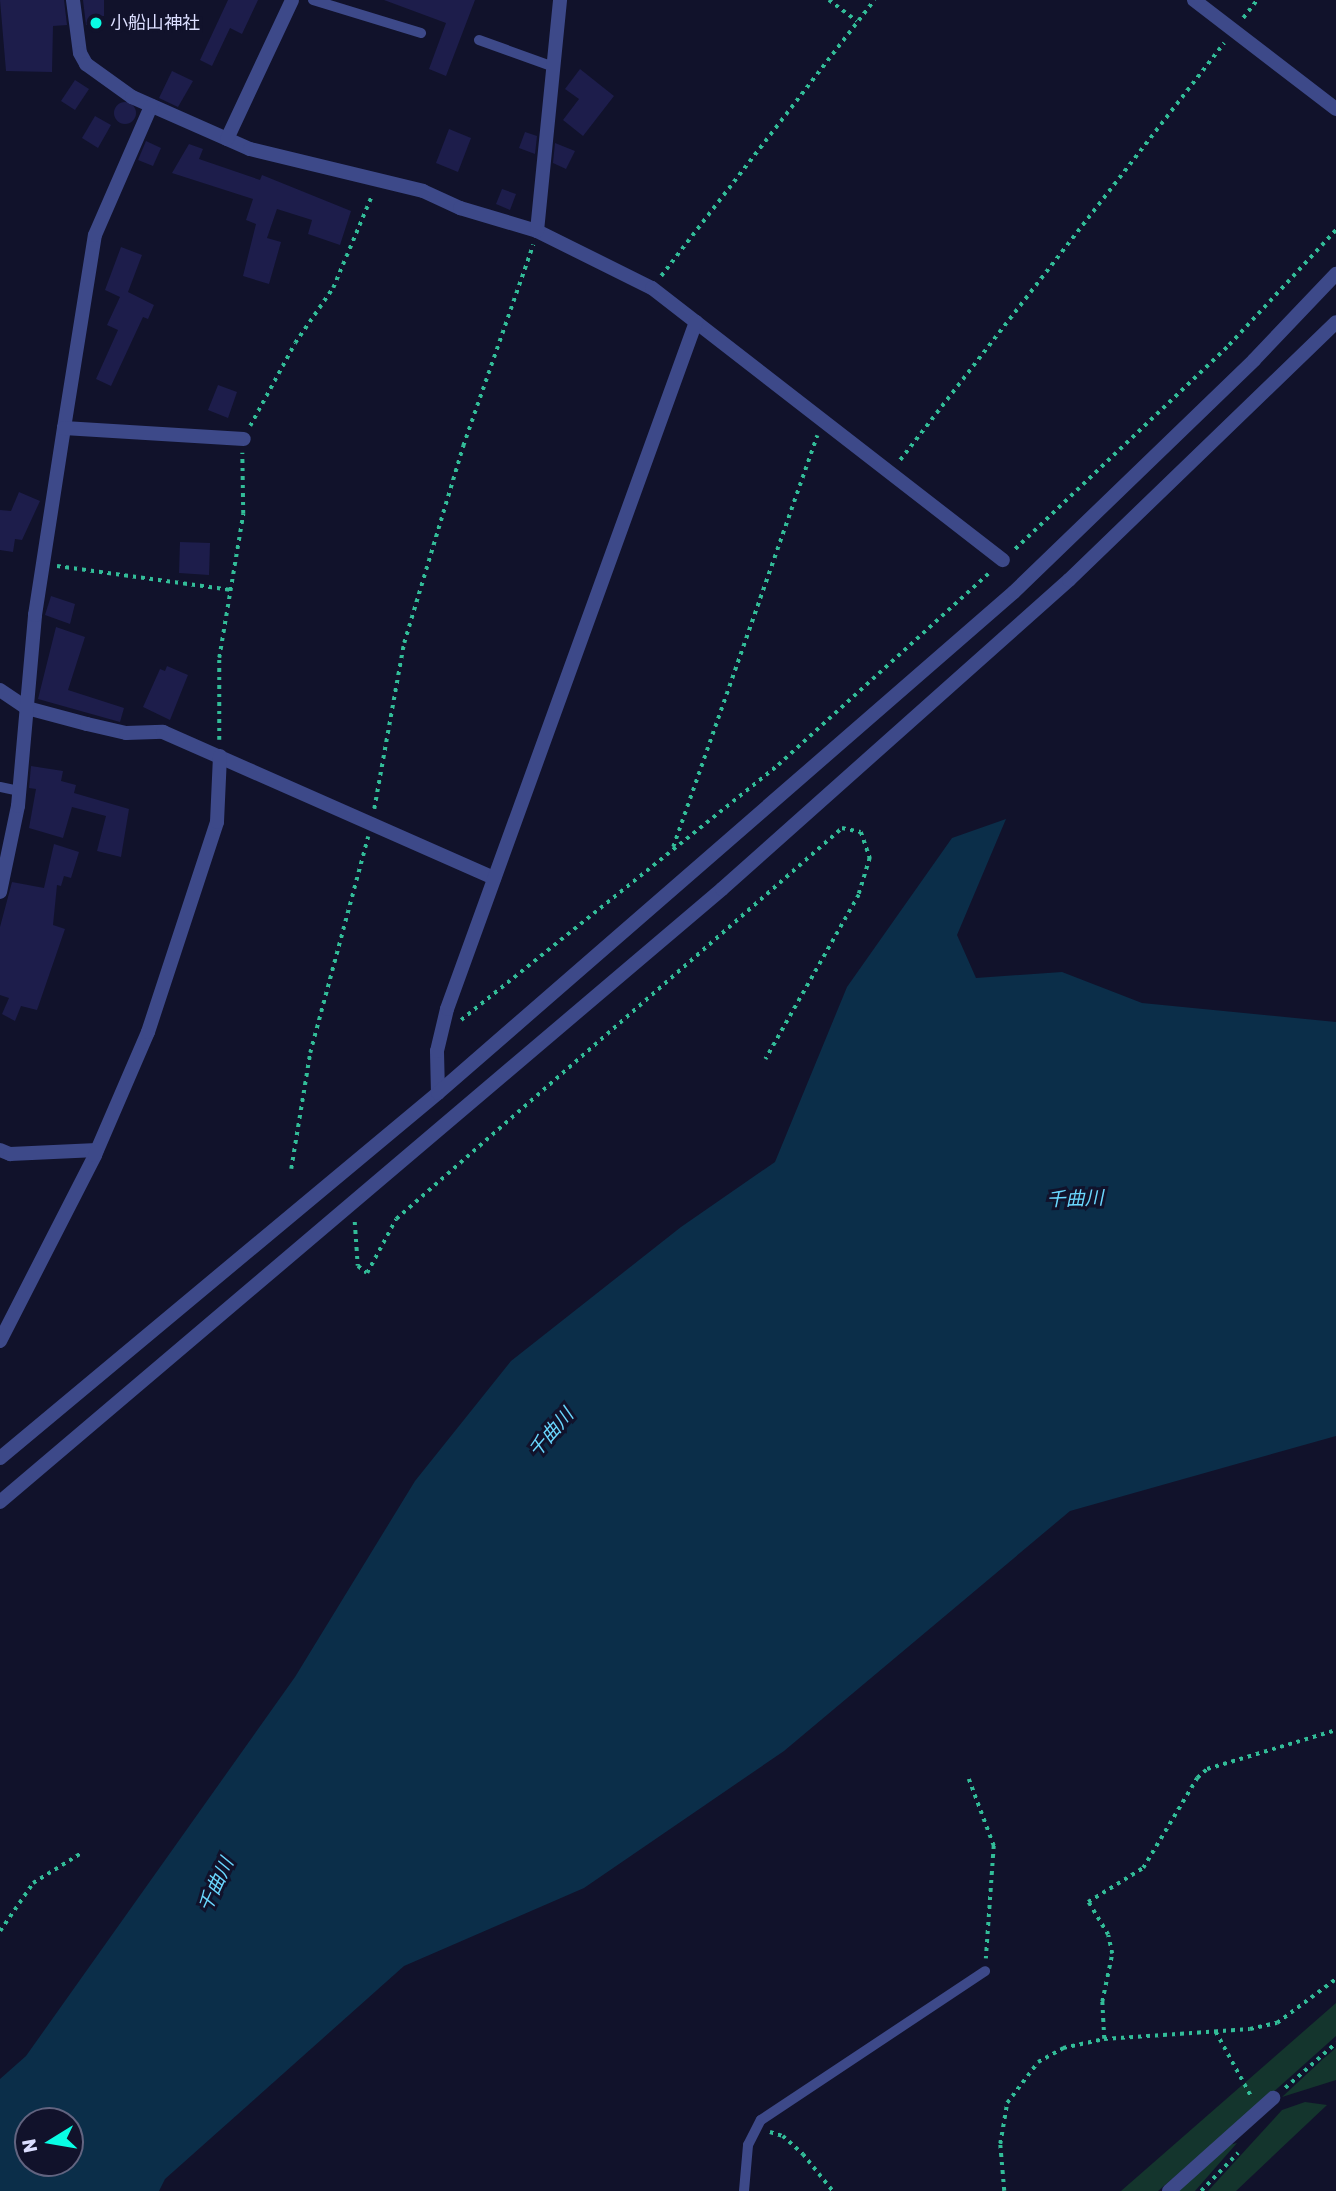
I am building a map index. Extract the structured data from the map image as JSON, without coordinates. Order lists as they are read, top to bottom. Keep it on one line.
{"water":["千曲川"],"places":["小船山神社"],"north":"left"}
